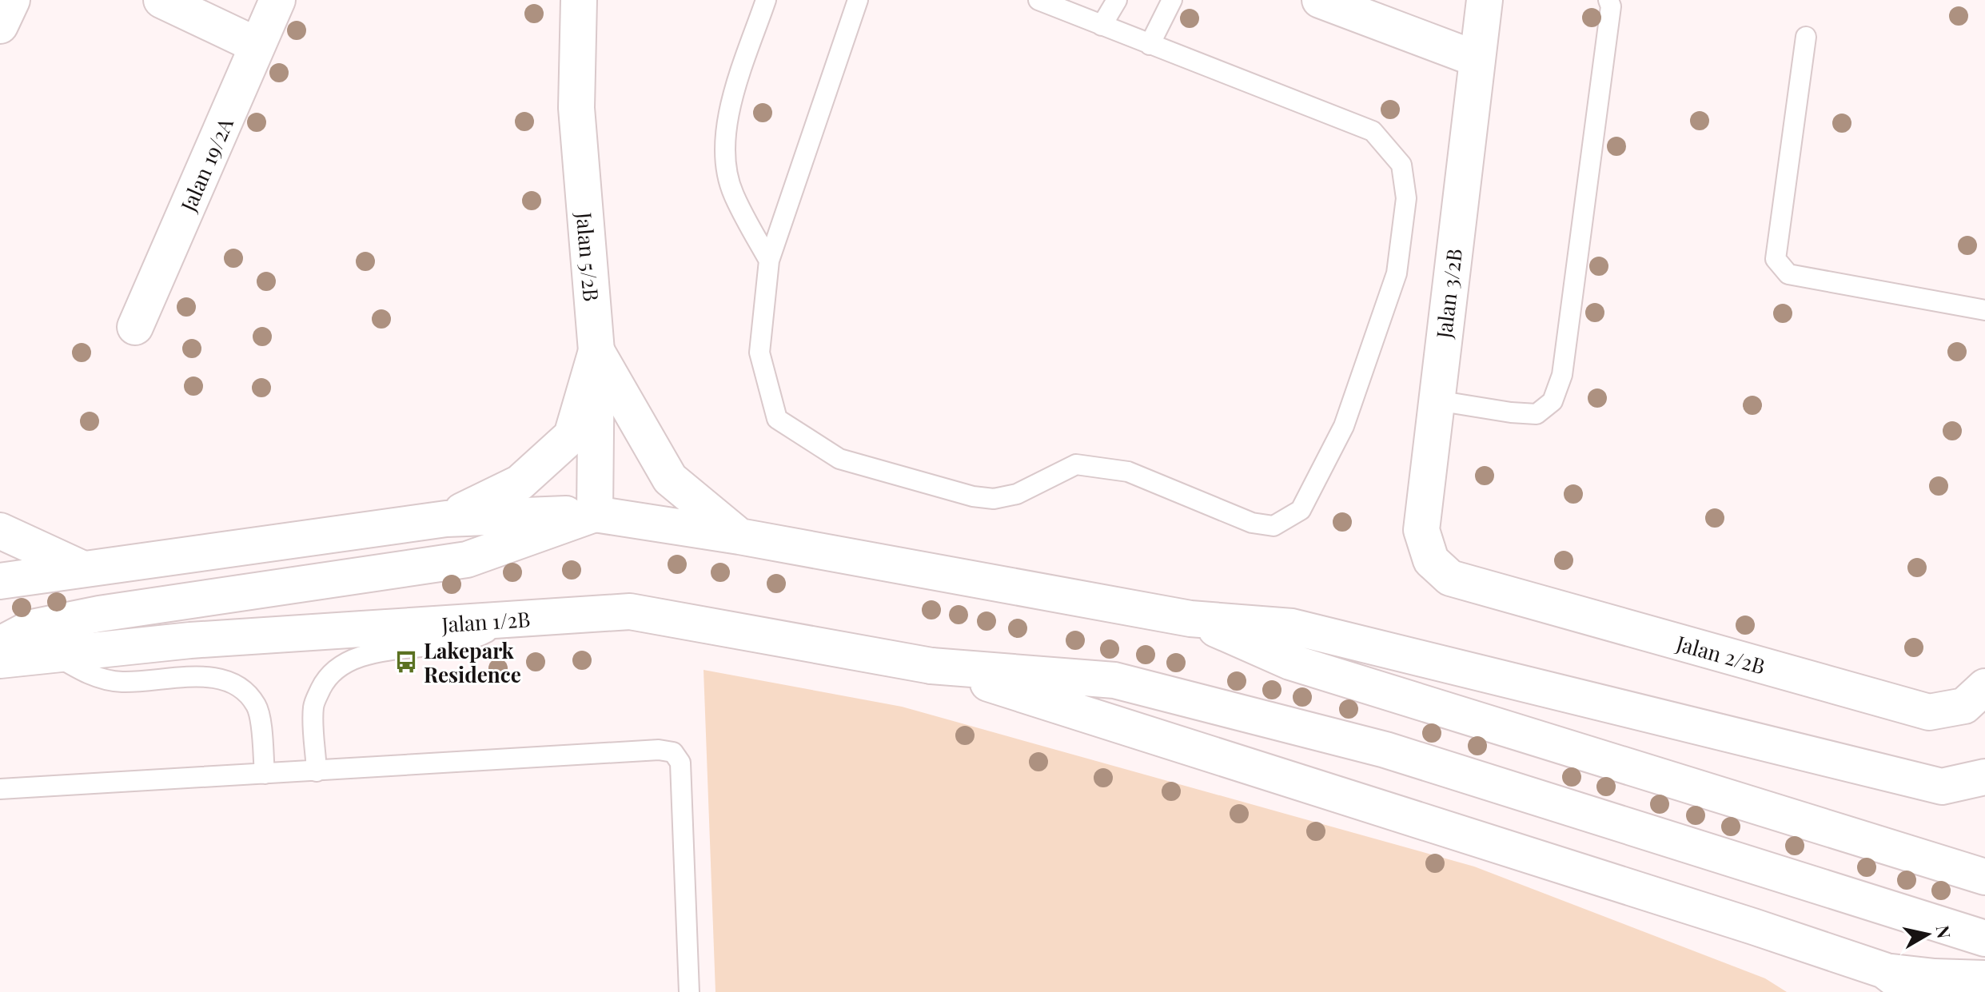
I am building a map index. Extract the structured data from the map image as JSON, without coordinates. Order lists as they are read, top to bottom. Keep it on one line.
{"streets":{"main road":["Jalan 19/2A","Jalan 5/2B","Jalan 3/2B","Jalan 1/2B","Jalan 2/2B"]},"crossings":[["Jalan 3/2B","Jalan 2/2B"]],"places":{"bus stop":["Lakepark Residence"]},"north":"right"}
